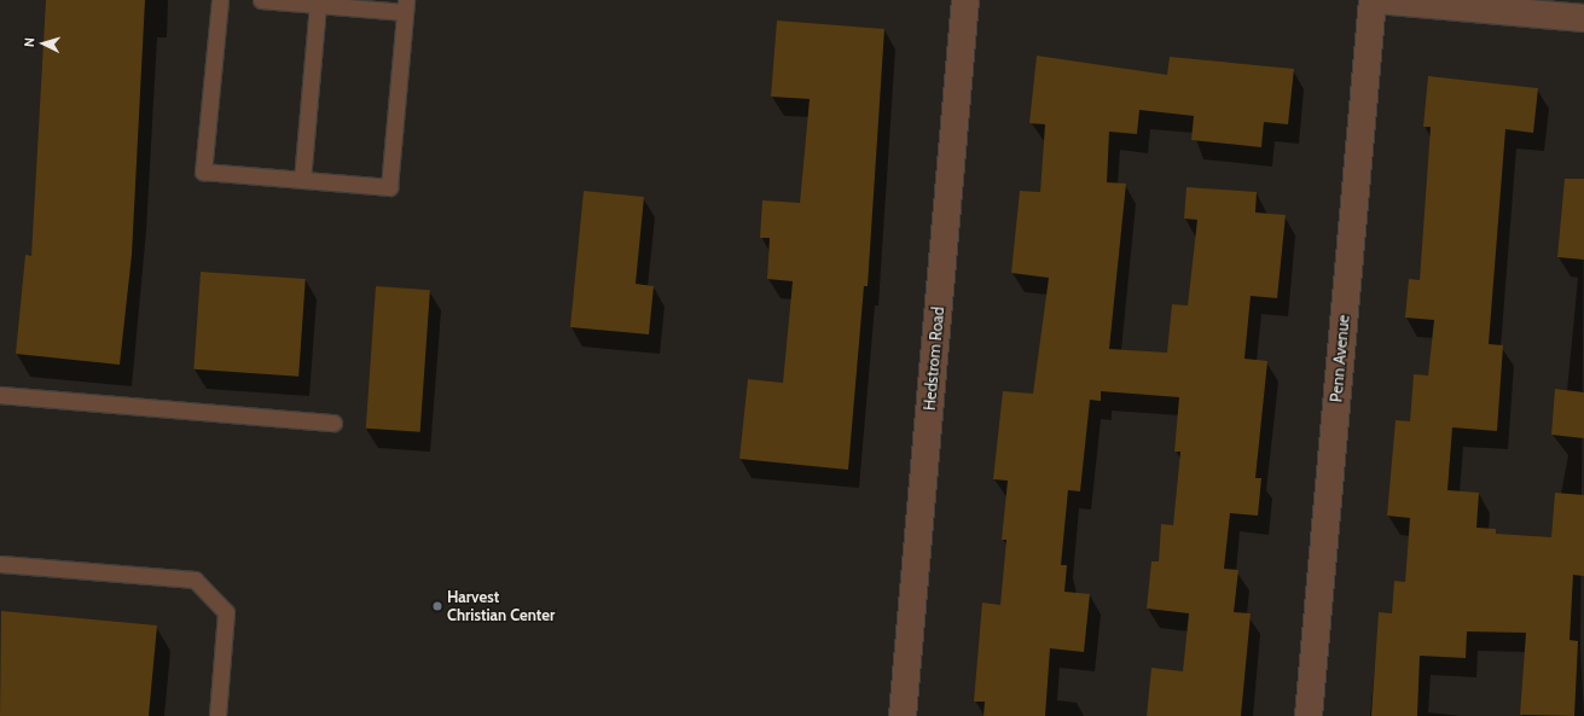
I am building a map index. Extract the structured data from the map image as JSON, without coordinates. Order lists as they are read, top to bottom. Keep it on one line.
{"streets":{"street":["Hedstrom Road","Penn Avenue"]},"places":["Harvest Christian Center"],"north":"left"}
